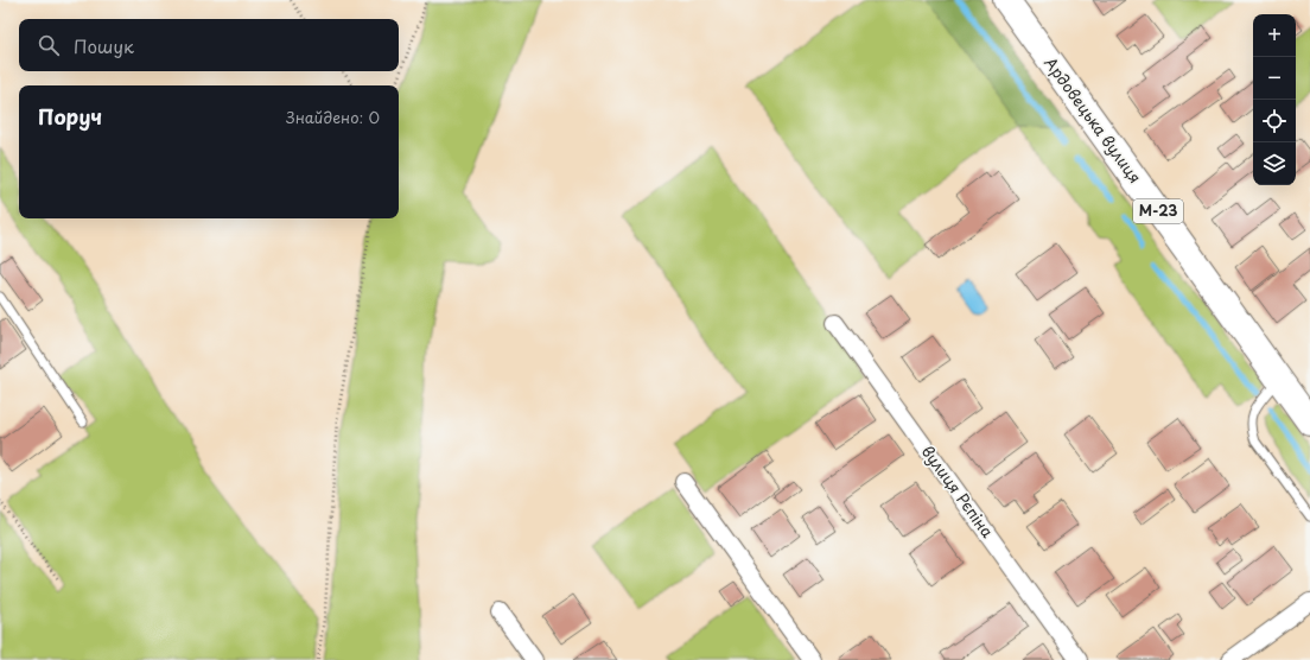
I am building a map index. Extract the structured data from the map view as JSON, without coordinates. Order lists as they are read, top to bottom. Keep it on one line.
{"streets":{"highway":["Ардовецька вулиця","М-23"],"street":["вулиця Рєпіна"]},"page":{"map_buttons":["+","−"],"search":"Пошук","heading":["Поруч","Знайдено: 0"]}}
